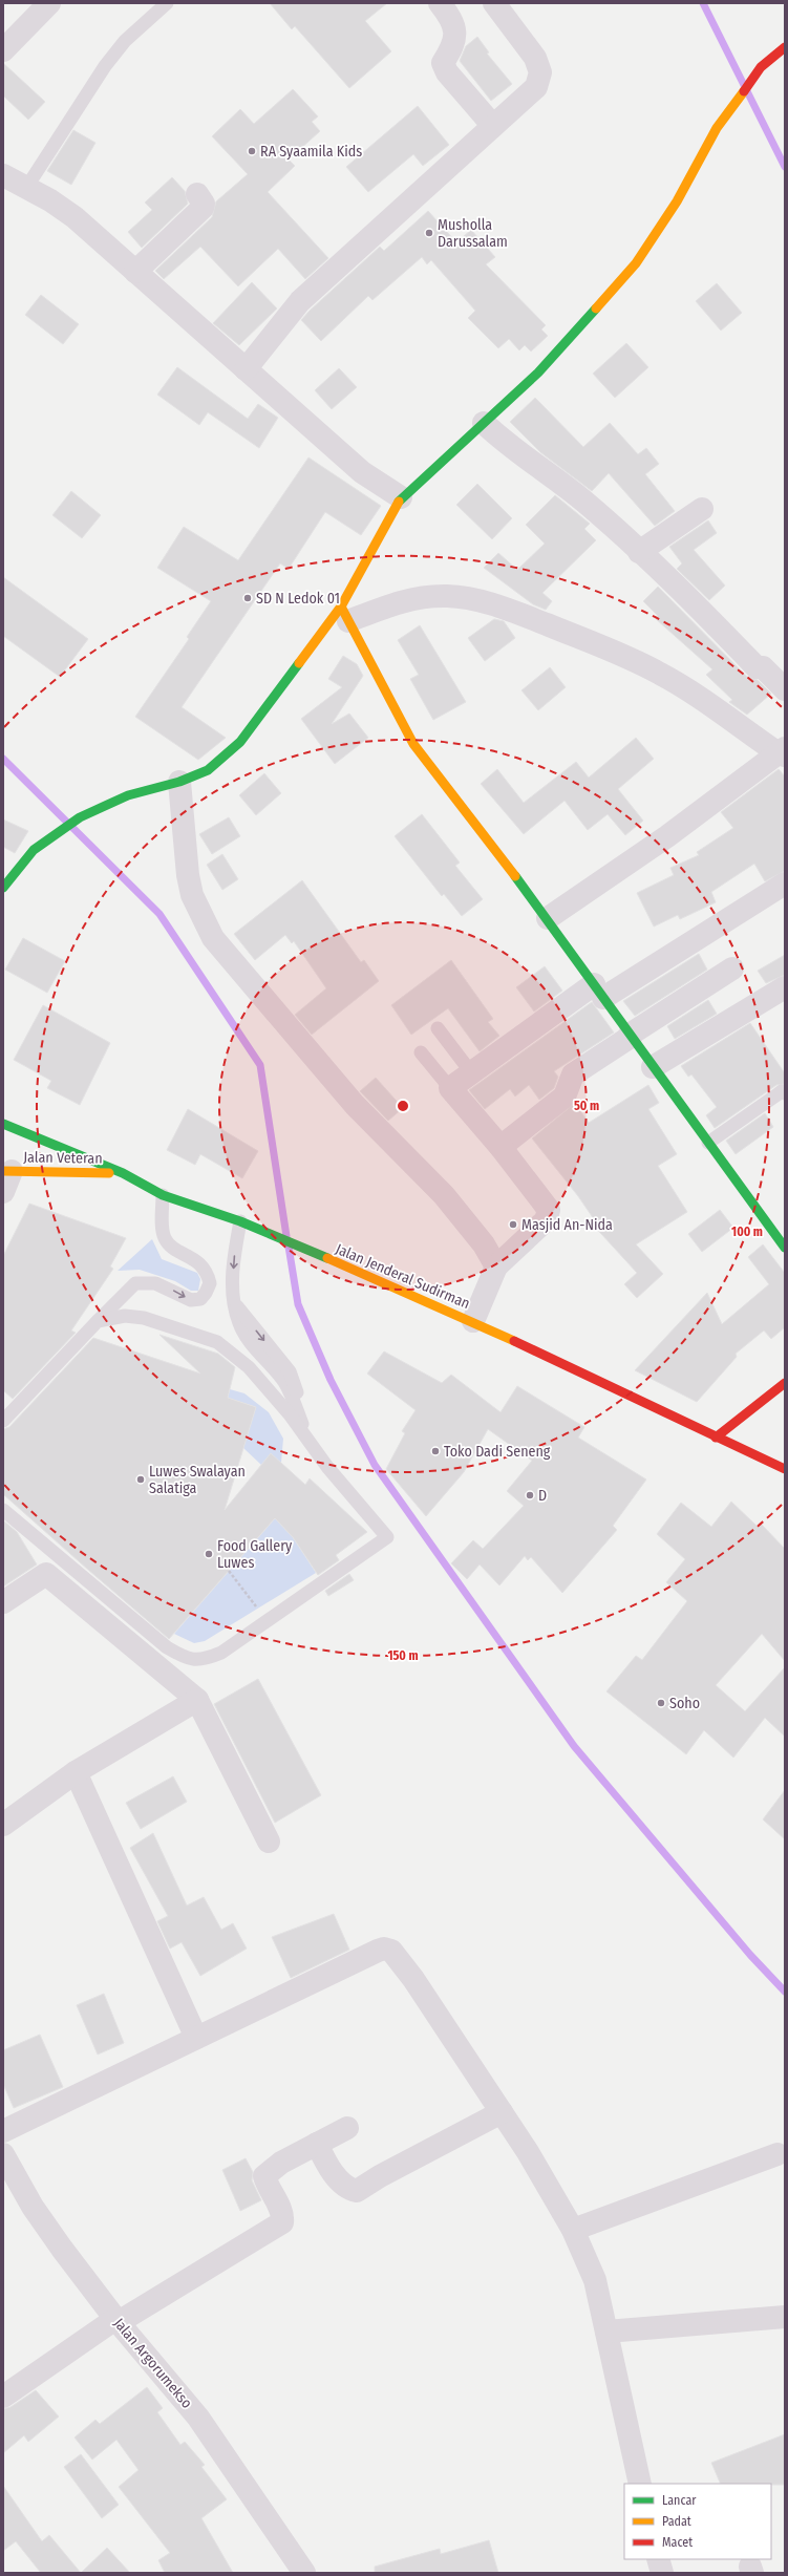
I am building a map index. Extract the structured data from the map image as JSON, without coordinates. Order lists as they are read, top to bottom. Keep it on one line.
{"streets":{"street":["Jalan Veteran","Jalan Jenderal Sudirman","Jalan Argorumekso"]},"crossings":[["Jalan Veteran","Jalan Jenderal Sudirman"]],"places":["RA Syaamila Kids","Musholla Darussalam","SD N Ledok 01","Masjid An-Nida","Toko Dadi Seneng","Luwes Swalayan Salatiga","D","Food Gallery Luwes","Soho"],"legend":["Lancar","Padat","Macet"],"rings":["50 m","100 m","150 m"]}
